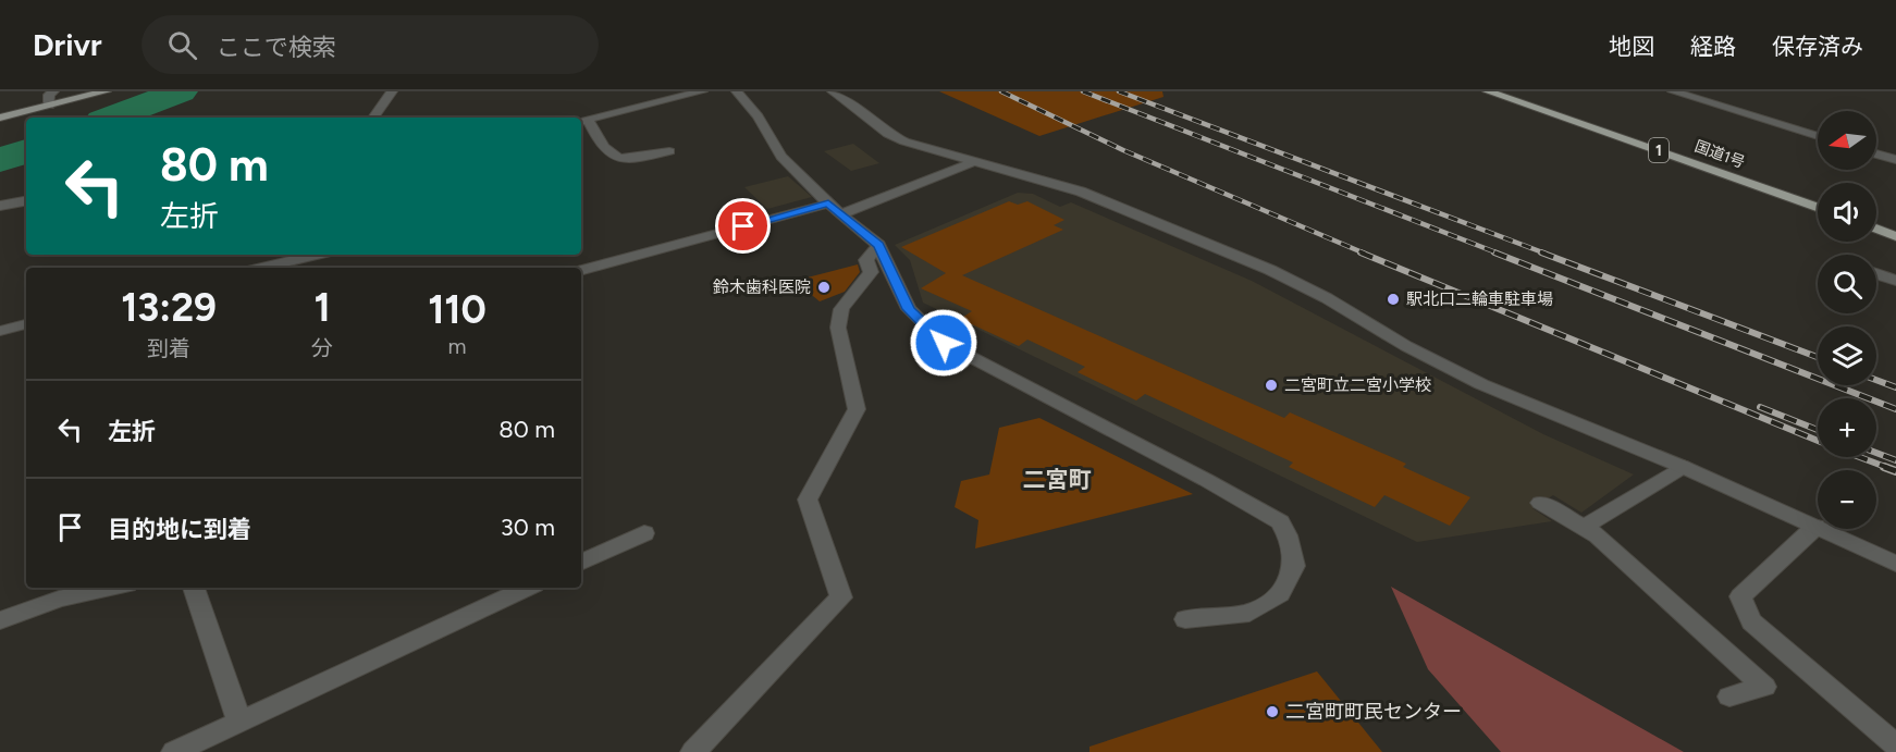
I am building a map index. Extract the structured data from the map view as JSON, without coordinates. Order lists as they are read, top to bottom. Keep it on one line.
{"streets":{"highway":["1","国道1号"]},"districts":["二宮町"],"places":["鈴木歯科医院","駅北口二輪車駐車場","二宮町立二宮小学校","二宮町町民センター"],"north":"left","page":{"header":"Drivr","search":"ここで検索","nav":["地図","経路","保存済み"],"map_buttons":["+","−"],"turn":["80 m","左折"],"eta":["13:29","到着","1","分","110","m"],"list":[{"name":"左折","value":"80 m"},{"name":"目的地に到着","value":"30 m"}]}}
